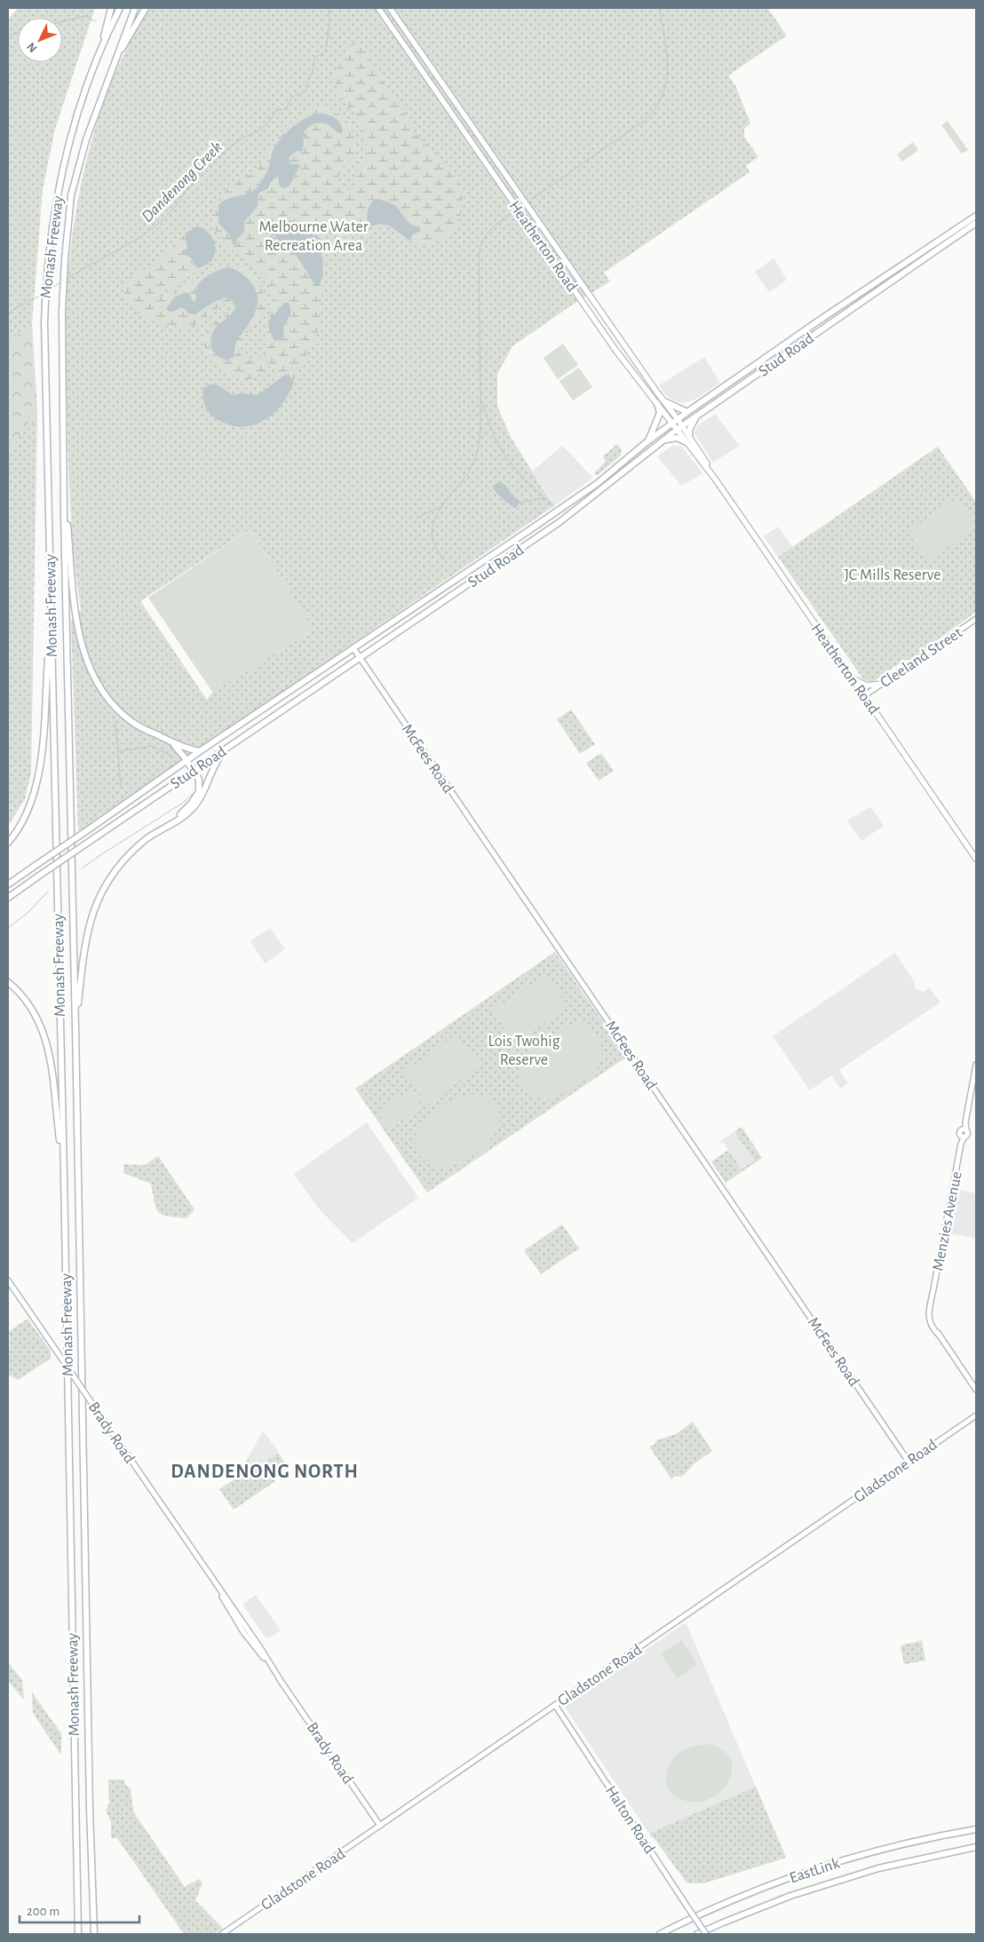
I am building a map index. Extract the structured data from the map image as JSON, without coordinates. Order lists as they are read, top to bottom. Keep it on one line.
{"streets":{"highway":["Monash Freeway","Stud Road","EastLink"],"main road":["Heatherton Road","Cleeland Street","McFees Road","Menzies Avenue","Brady Road","Gladstone Road","Halton Road"]},"crossings":[["Heatherton Road","Stud Road"],["Heatherton Road","Cleeland Street"],["Stud Road","McFees Road"],["McFees Road","Gladstone Road"],["Brady Road","Gladstone Road"],["Gladstone Road","Halton Road"]],"districts":["DANDENONG NORTH"],"water":["Dandenong Creek"],"parks":["Melbourne Water Recreation Area","JC Mills Reserve","Lois Twohig Reserve"],"scale_bar":"200 m","north":"bottom left"}
